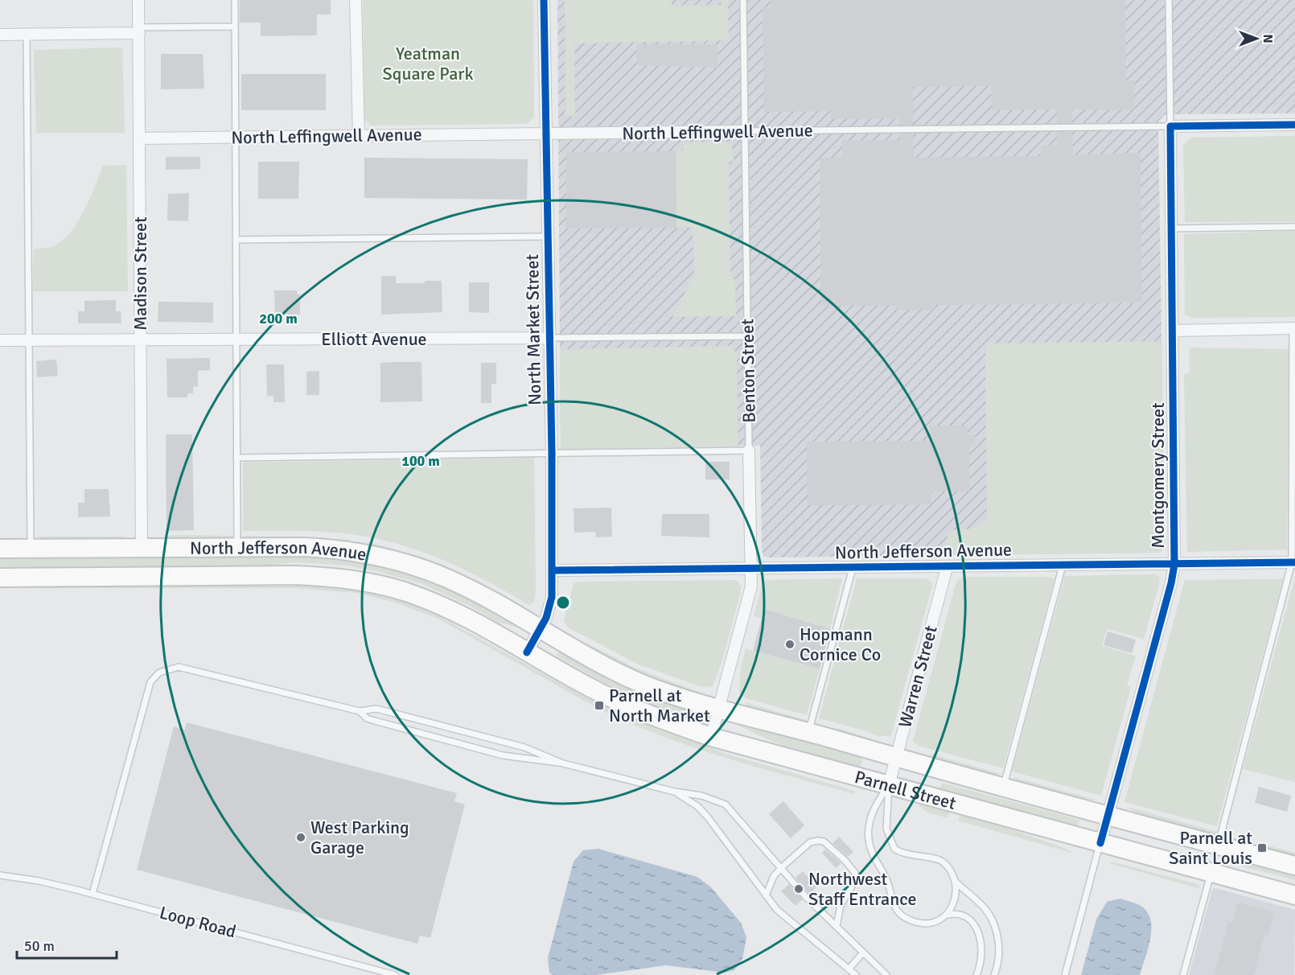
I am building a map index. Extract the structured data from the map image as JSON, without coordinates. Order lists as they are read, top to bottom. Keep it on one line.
{"streets":{"main road":["North Jefferson Avenue","Parnell Street"],"street":["North Leffingwell Avenue","Madison Street","North Market Street","Elliott Avenue","Benton Street","Montgomery Street","Warren Street"],"lane":["Loop Road"]},"crossings":[["North Leffingwell Avenue","Madison Street"],["North Leffingwell Avenue","North Market Street"],["North Leffingwell Avenue","Benton Street"],["North Leffingwell Avenue","Montgomery Street"],["Madison Street","Elliott Avenue"],["Madison Street","North Jefferson Avenue"],["North Market Street","Elliott Avenue"],["North Market Street","North Jefferson Avenue"],["North Market Street","Parnell Street"],["Elliott Avenue","Benton Street"],["Benton Street","North Jefferson Avenue"],["Benton Street","Parnell Street"],["Montgomery Street","North Jefferson Avenue"],["Montgomery Street","Parnell Street"],["North Jefferson Avenue","Warren Street"],["North Jefferson Avenue","Parnell Street"],["Warren Street","Parnell Street"]],"parks":["Yeatman Square Park"],"places":{"other":["Hopmann Cornice Co","West Parking Garage","Northwest Staff Entrance"],"transit":["Parnell at North Market","Parnell at Saint Louis"]},"scale_bar":"50 m","north":"right","rings":["200 m","100 m"]}
